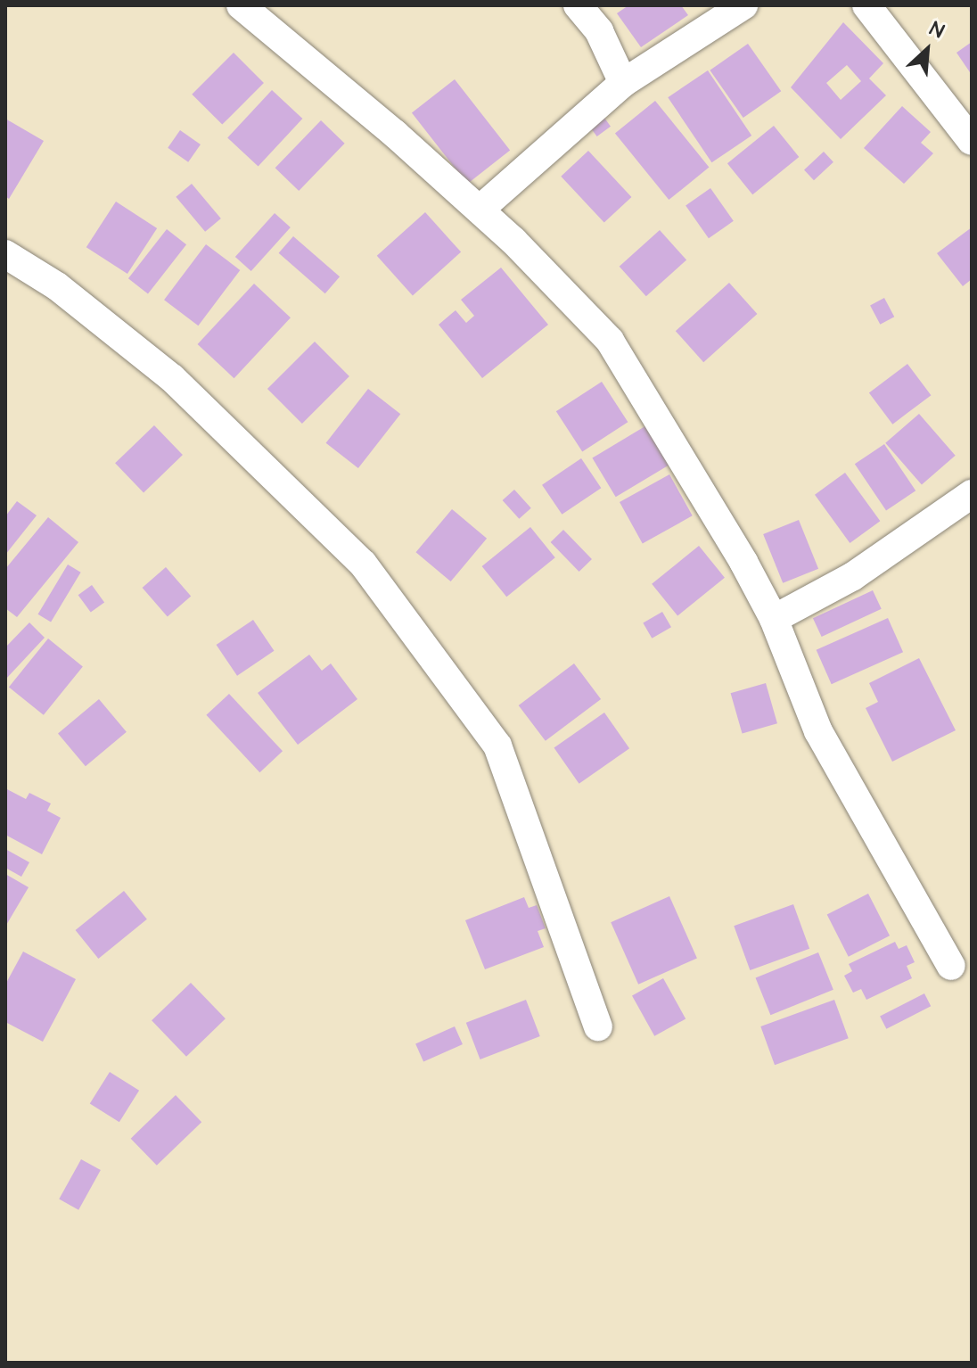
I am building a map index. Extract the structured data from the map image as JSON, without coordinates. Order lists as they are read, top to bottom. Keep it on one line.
{"north":"top right"}
